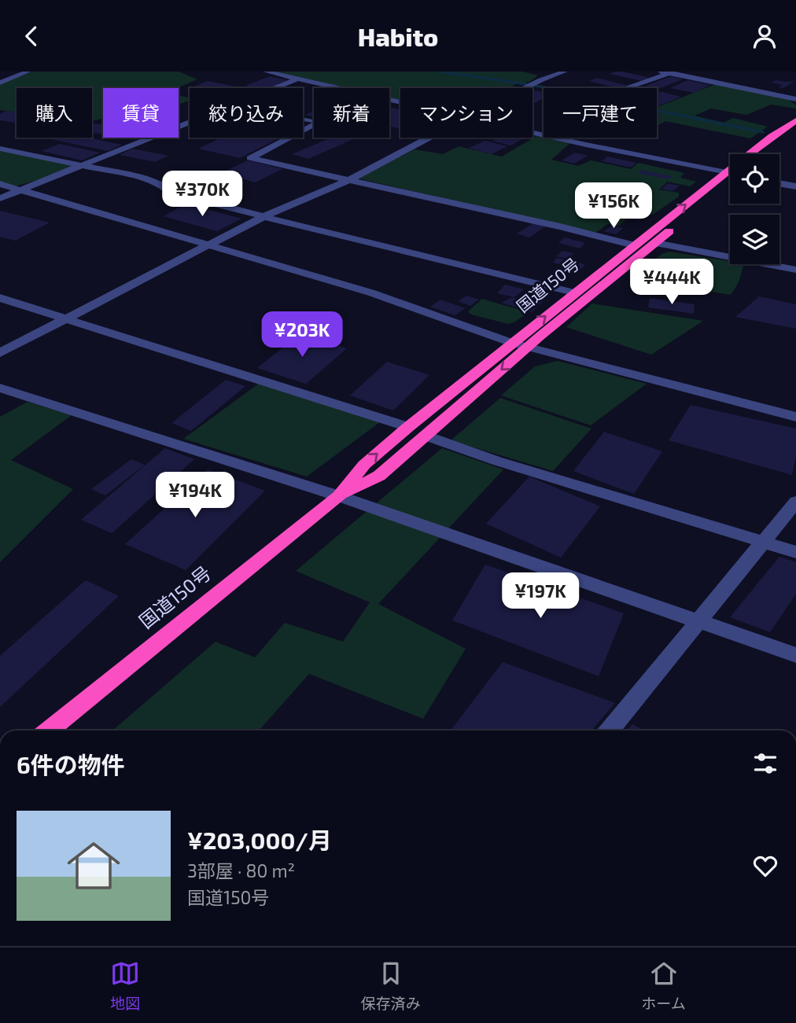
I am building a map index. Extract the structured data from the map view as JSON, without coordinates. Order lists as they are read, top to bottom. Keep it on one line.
{"streets":{"highway":["国道150号"]},"page":{"header":"Habito","chip":["購入","賃貸","絞り込み","新着","マンション","一戸建て"],"price":["¥370K","¥156K","¥444K","¥203K","¥194K","¥197K"],"heading":"6件の物件","list":[{"name":"¥203,000/月","note":"3部屋 · 80 m² · 国道150号"}],"tabs":["地図","保存済み","ホーム"]}}
